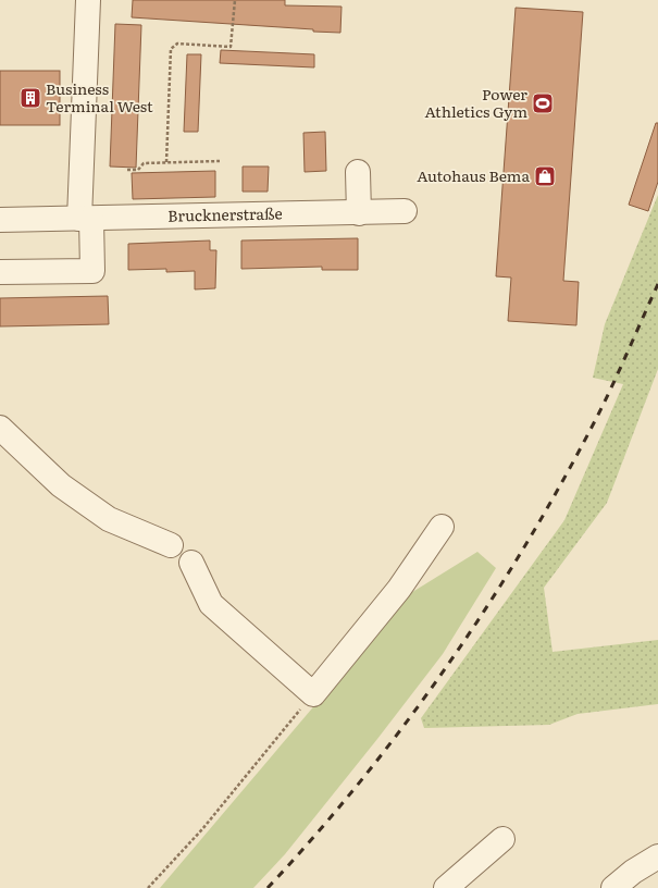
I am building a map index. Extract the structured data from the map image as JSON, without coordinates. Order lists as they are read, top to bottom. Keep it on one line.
{"streets":{"street":["Brucknerstraße"]},"places":{"building":["Business Terminal West"],"sports":["Power Athletics Gym"],"shop":["Autohaus Bema"]}}
